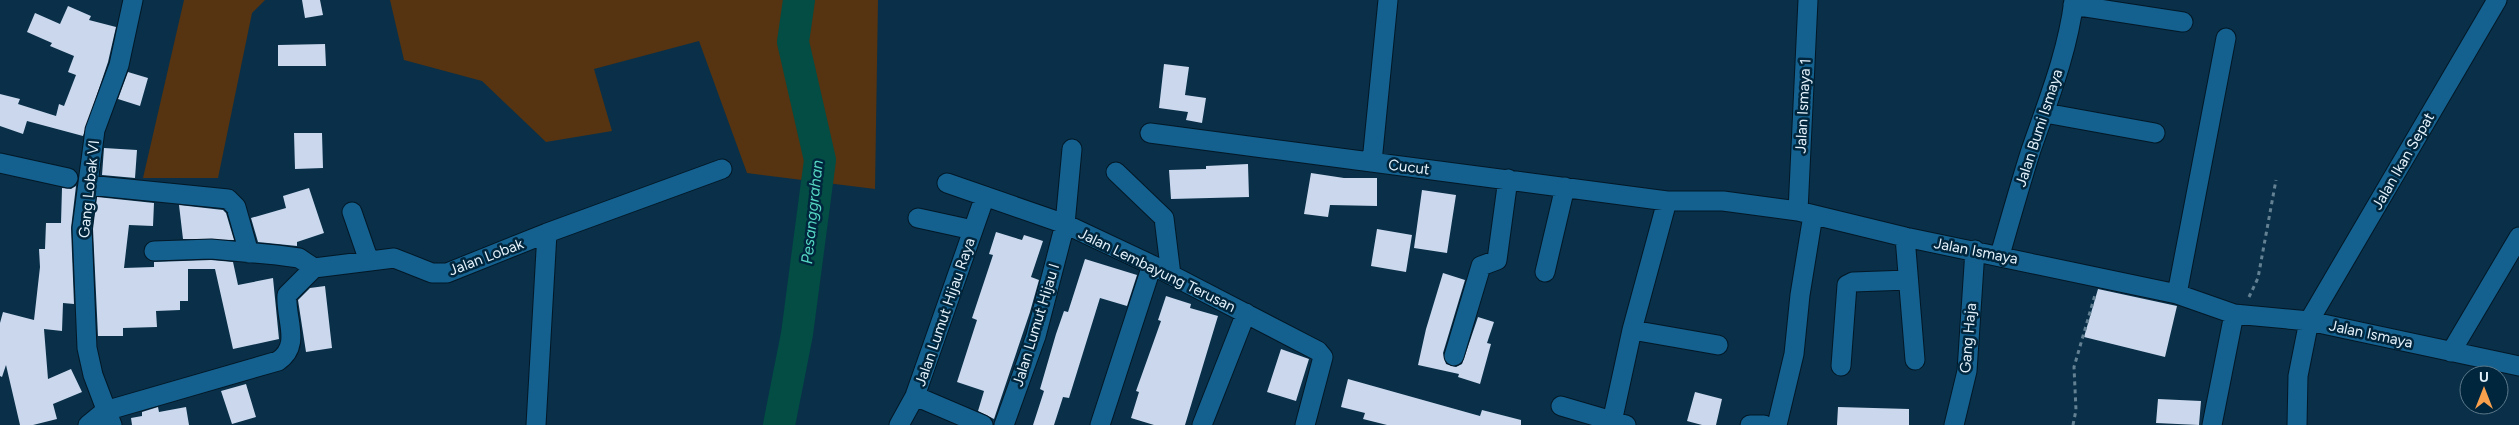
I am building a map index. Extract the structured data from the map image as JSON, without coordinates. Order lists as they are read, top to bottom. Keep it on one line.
{"streets":{"street":["Jalan Ismaya 1","Jalan Bumi Ismaya","Jalan Ikan Sepat","Cucut","Gang Lobak VI","Jalan Ismaya","Jalan Lobak","Jalan Lembayung Terusan","Jalan Lumut Hijau Raya","Jalan Lumut Hijau I","Gang Haja"]},"crossings":[["Jalan Ismaya 1","Jalan Ismaya"],["Jalan Bumi Ismaya","Jalan Ismaya"],["Jalan Ikan Sepat","Jalan Ismaya"],["Cucut","Jalan Ismaya"],["Jalan Ismaya","Gang Haja"],["Jalan Lembayung Terusan","Jalan Lumut Hijau Raya"],["Jalan Lembayung Terusan","Jalan Lumut Hijau I"]],"water":["Pesanggrahan"],"north":"top"}
